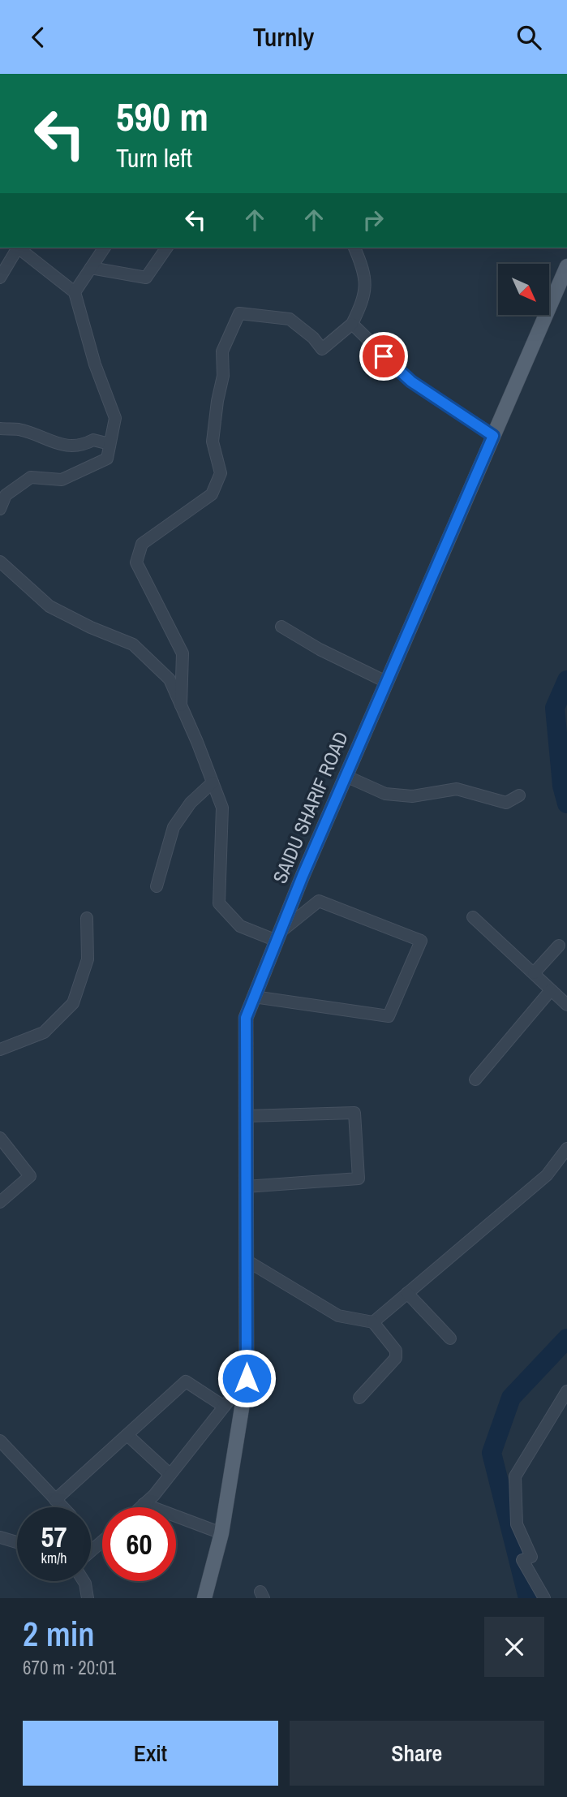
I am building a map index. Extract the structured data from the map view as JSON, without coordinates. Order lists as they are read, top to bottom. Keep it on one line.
{"streets":{"main road":["SAIDU SHARIF ROAD"]},"north":"bottom right","page":{"header":"Turnly","turn":["590 m","Turn left"],"speed":"57 km/h","limit":"60","heading":["2 min","670 m · 20:01"],"buttons":["Exit","Share"]}}
